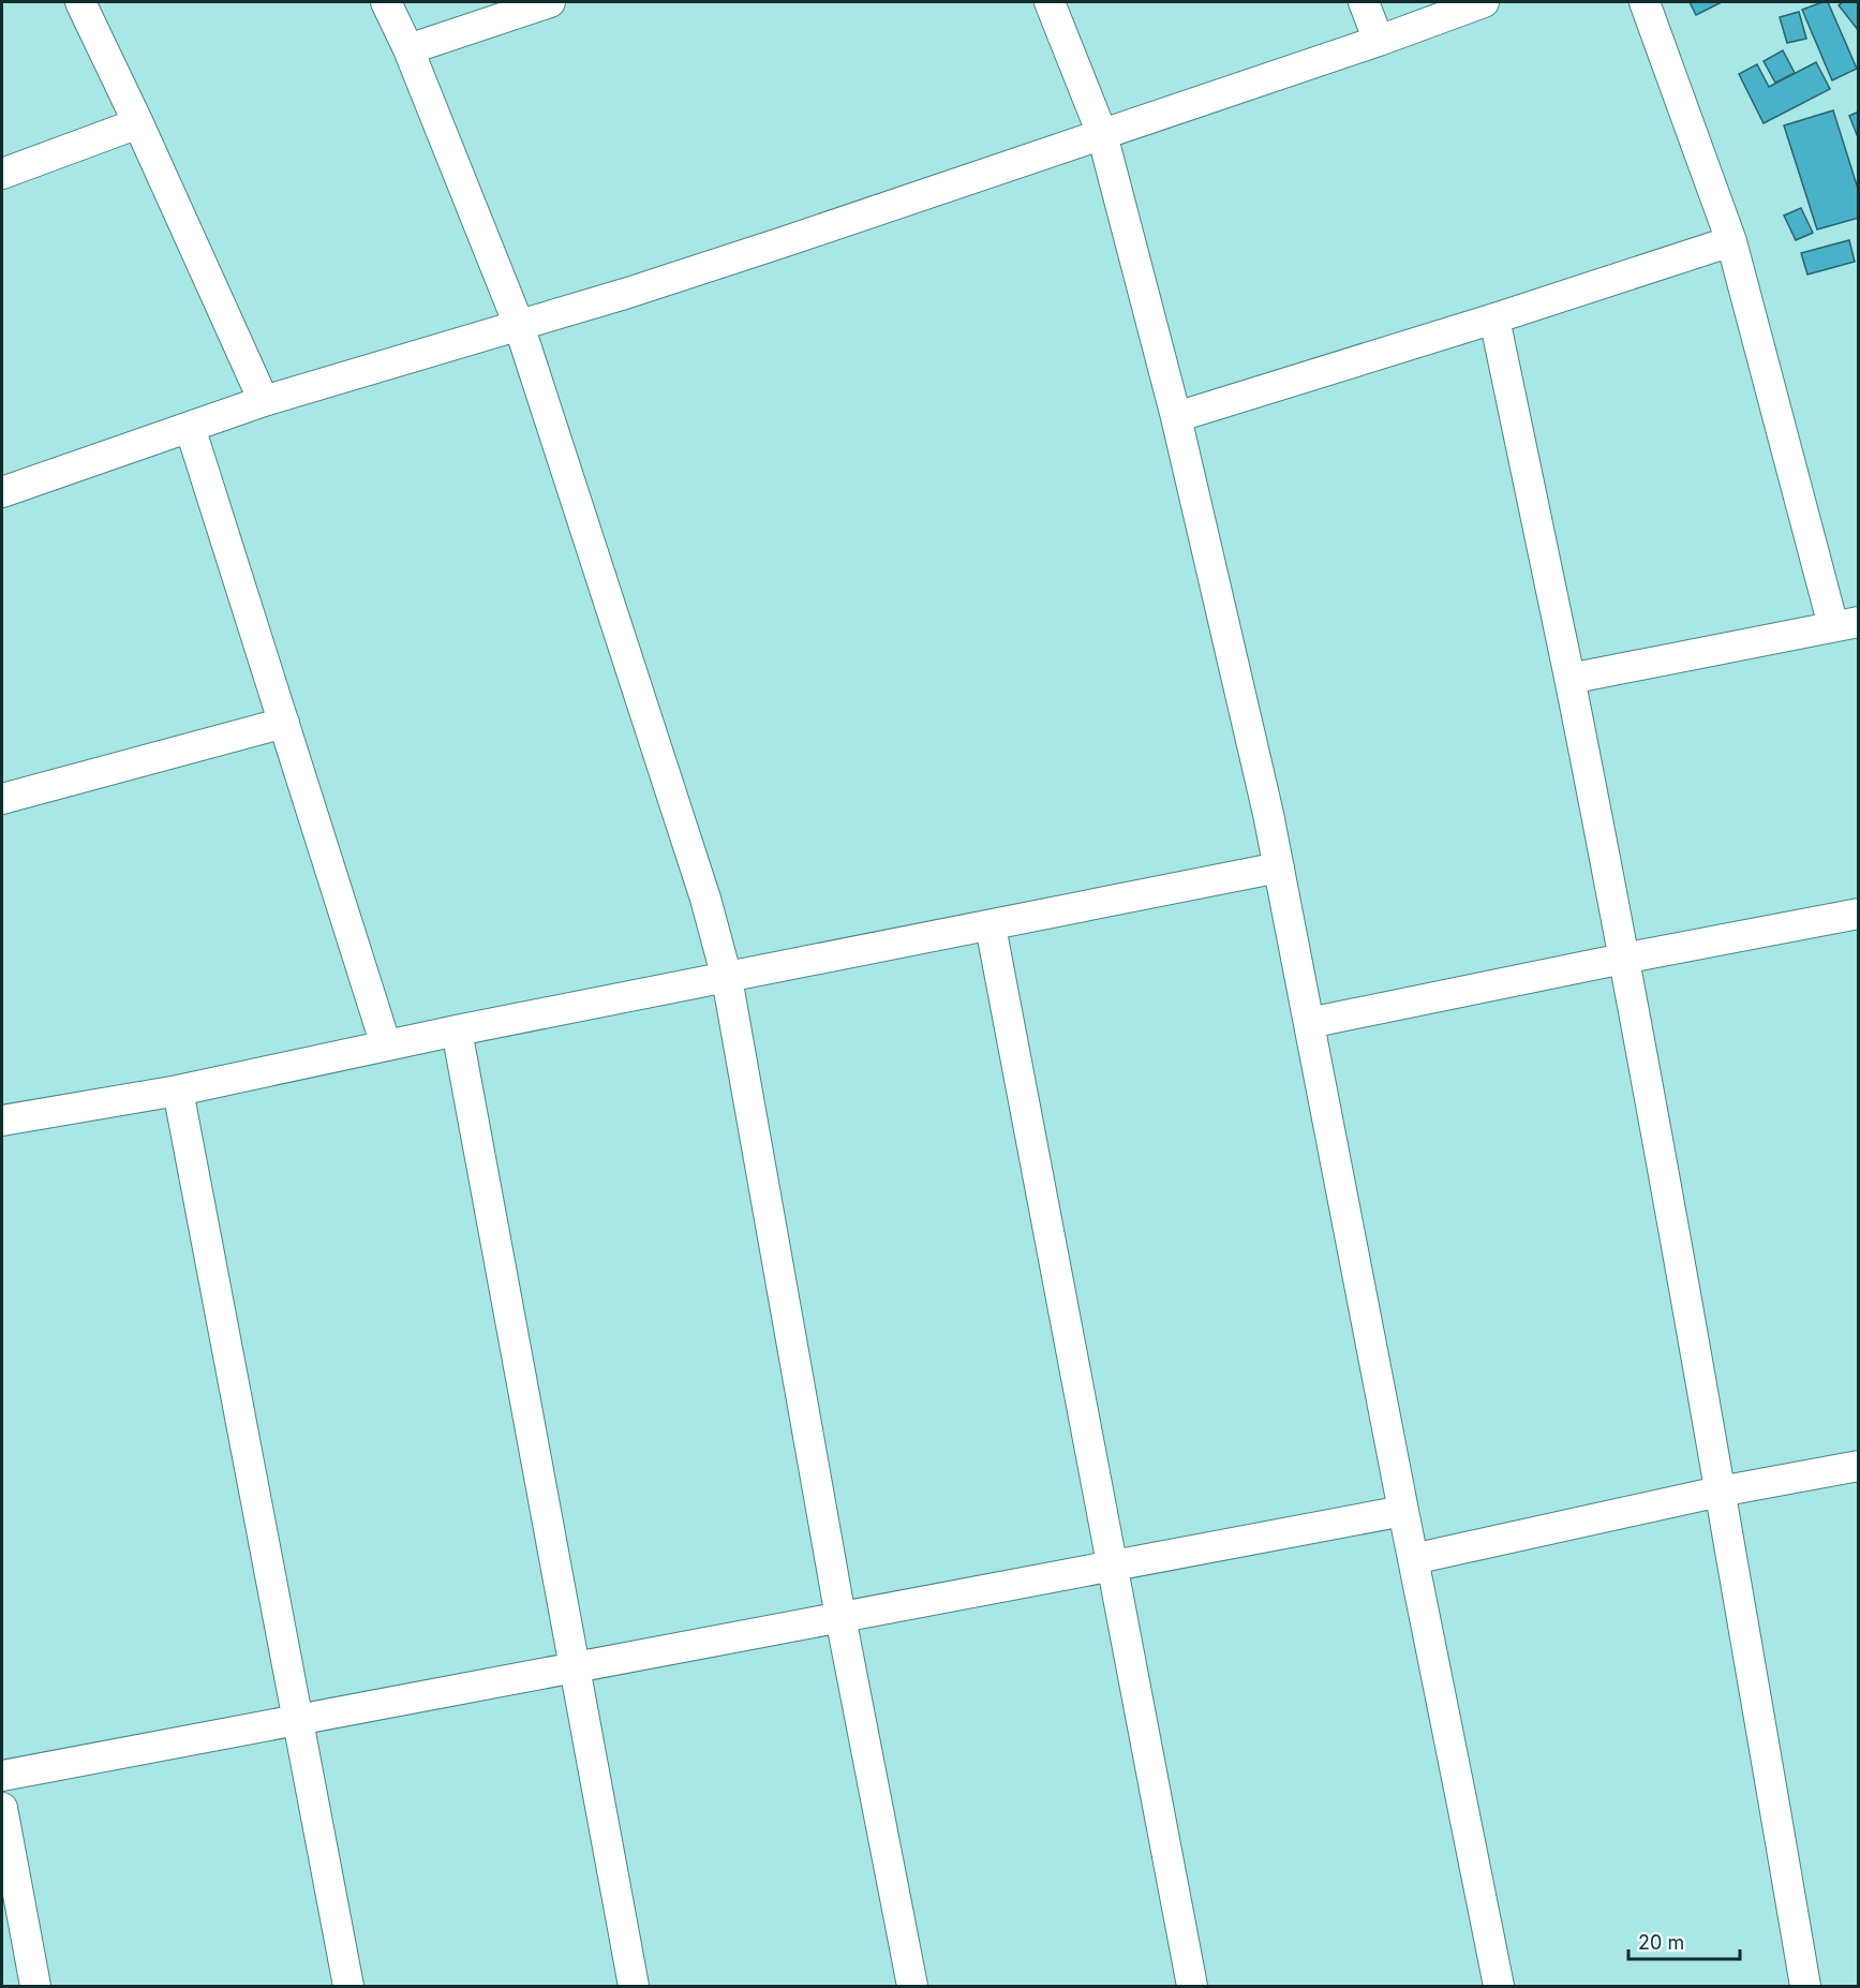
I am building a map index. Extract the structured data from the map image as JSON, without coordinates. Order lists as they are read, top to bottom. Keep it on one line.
{"scale_bar":"20 m"}
